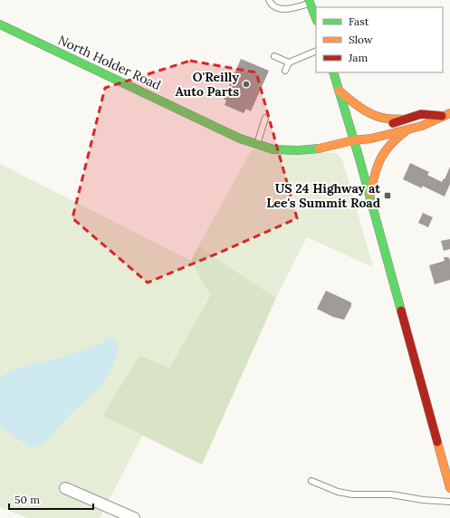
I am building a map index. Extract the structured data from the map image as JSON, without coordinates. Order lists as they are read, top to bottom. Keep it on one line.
{"streets":{"main road":["North Holder Road"]},"places":{"other":["O'Reilly Auto Parts"],"transit":["US 24 Highway at Lee's Summit Road"]},"legend":["Fast","Slow","Jam"],"scale_bar":"50 m"}
